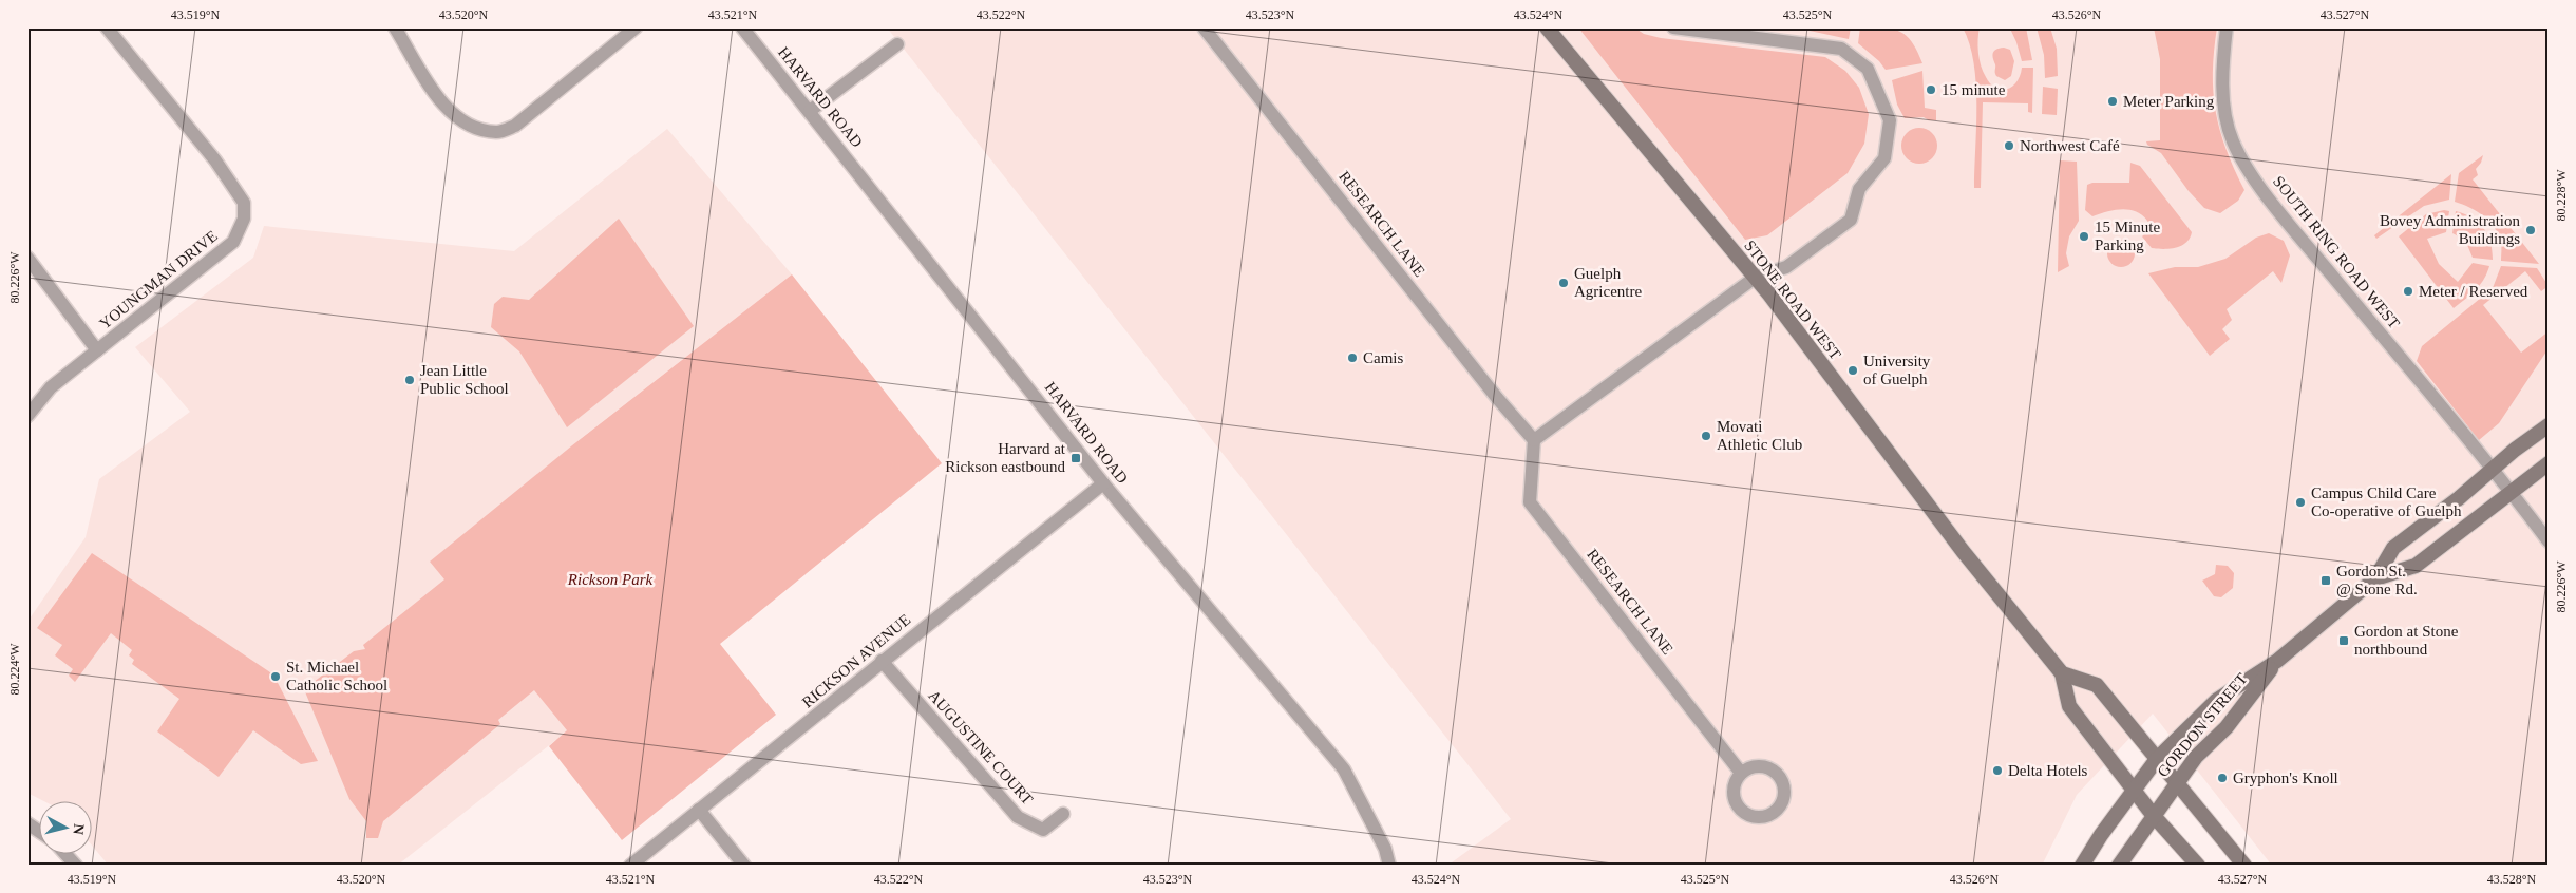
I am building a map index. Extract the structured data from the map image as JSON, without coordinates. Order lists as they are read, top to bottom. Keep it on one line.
{"streets":{"main road":["STONE ROAD WEST","GORDON STREET"],"street":["HARVARD ROAD","RESEARCH LANE","SOUTH RING ROAD WEST","YOUNGMAN DRIVE","RICKSON AVENUE","AUGUSTINE COURT"]},"crossings":[["HARVARD ROAD","RICKSON AVENUE"],["SOUTH RING ROAD WEST","GORDON STREET"],["STONE ROAD WEST","GORDON STREET"],["RICKSON AVENUE","AUGUSTINE COURT"]],"parks":["Rickson Park"],"places":{"other":["15 minute","Meter Parking","Northwest Café","Bovey Administration Buildings","15 Minute Parking","Guelph Agricentre","Meter / Reserved","Camis","University of Guelph","Jean Little Public School","Movati Athletic Club","Campus Child Care Co-operative of Guelph","St. Michael Catholic School","Delta Hotels","Gryphon's Knoll"],"transit":["Harvard at Rickson eastbound","Gordon St. @ Stone Rd.","Gordon at Stone northbound"]},"north":"right","coordinates":["43.519°N","43.520°N","43.521°N","43.522°N","43.523°N","43.524°N","43.525°N","43.526°N","43.527°N","80.228°W","80.226°W","80.224°W","43.528°N"]}
